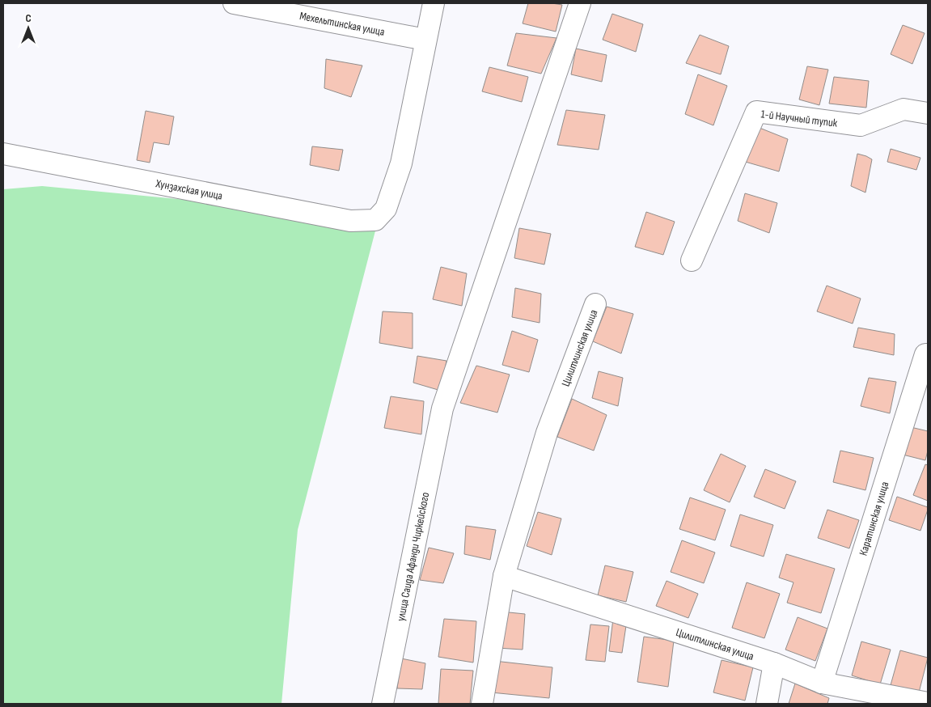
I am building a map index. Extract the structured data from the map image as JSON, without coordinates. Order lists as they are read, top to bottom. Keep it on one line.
{"streets":{"street":["Мехельтинская улица","1-й Научный тупик","Хунзахская улица","Цилитлинская улица","Каратинская улица","улица Саида Афанди Чиркейского"]},"crossings":[["Мехельтинская улица","Хунзахская улица"],["Цилитлинская улица","Каратинская улица"]],"north":"top"}
